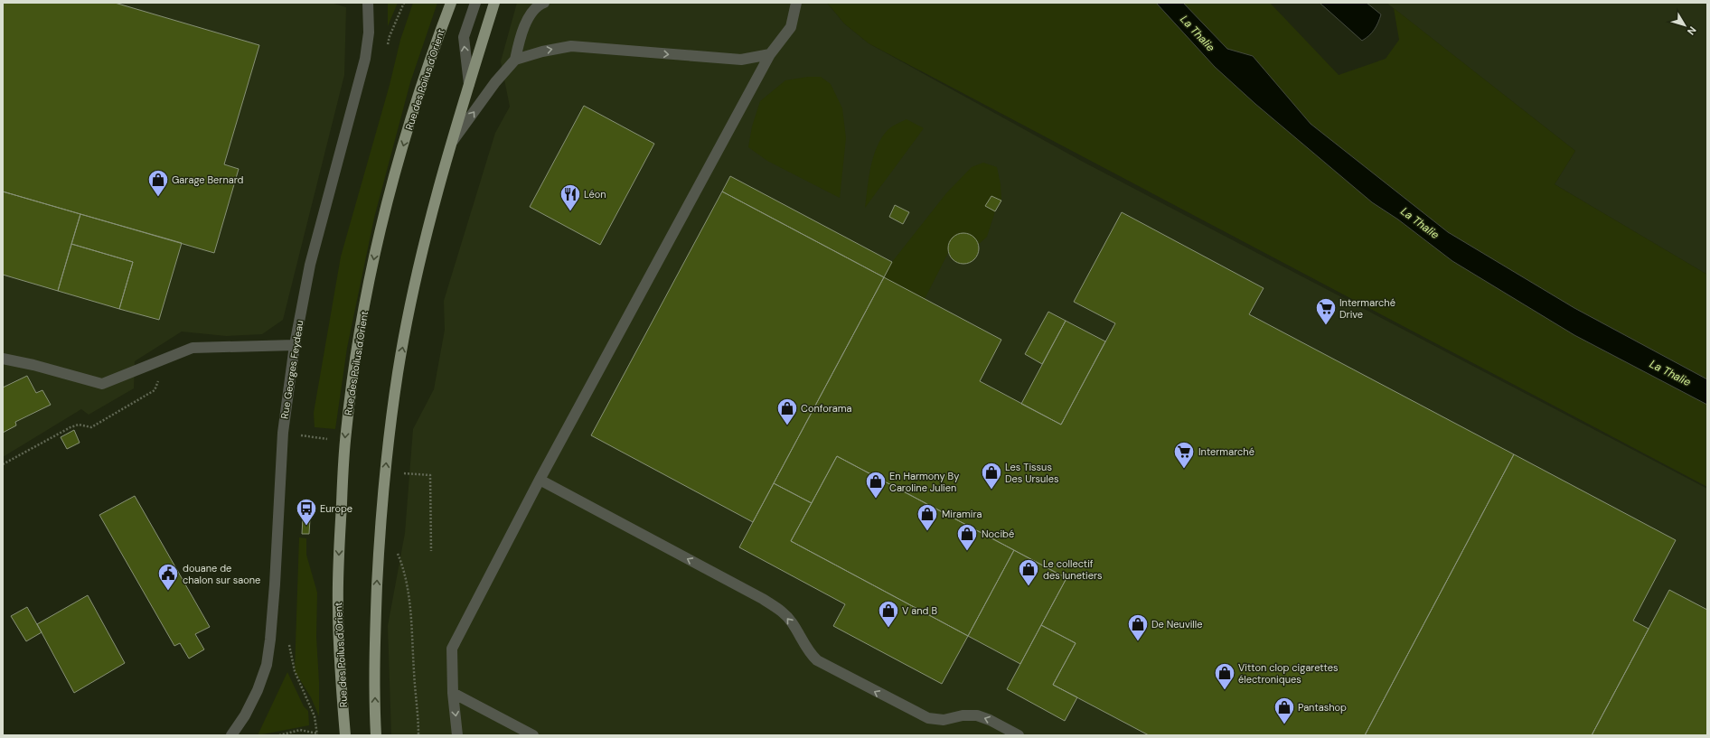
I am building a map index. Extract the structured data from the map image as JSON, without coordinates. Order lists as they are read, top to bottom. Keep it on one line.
{"streets":{"main road":["Rue des Poilus d'Orient"],"street":["Rue Georges Feydeau"]},"water":["La Thalie"],"places":{"shop":["Garage Bernard","Conforama","Les Tissus Des Ursules","En Harmony By Caroline Julien","Miramira","Nocibé","Le collectif des lunetiers","V and B","De Neuville","Vitton clop cigarettes électroniques","Pantashop"],"restaurant":["Léon"],"supermarket":["Intermarché Drive","Intermarché"],"bus stop":["Europe"],"public building":["douane de chalon sur saone"]},"north":"bottom right"}
